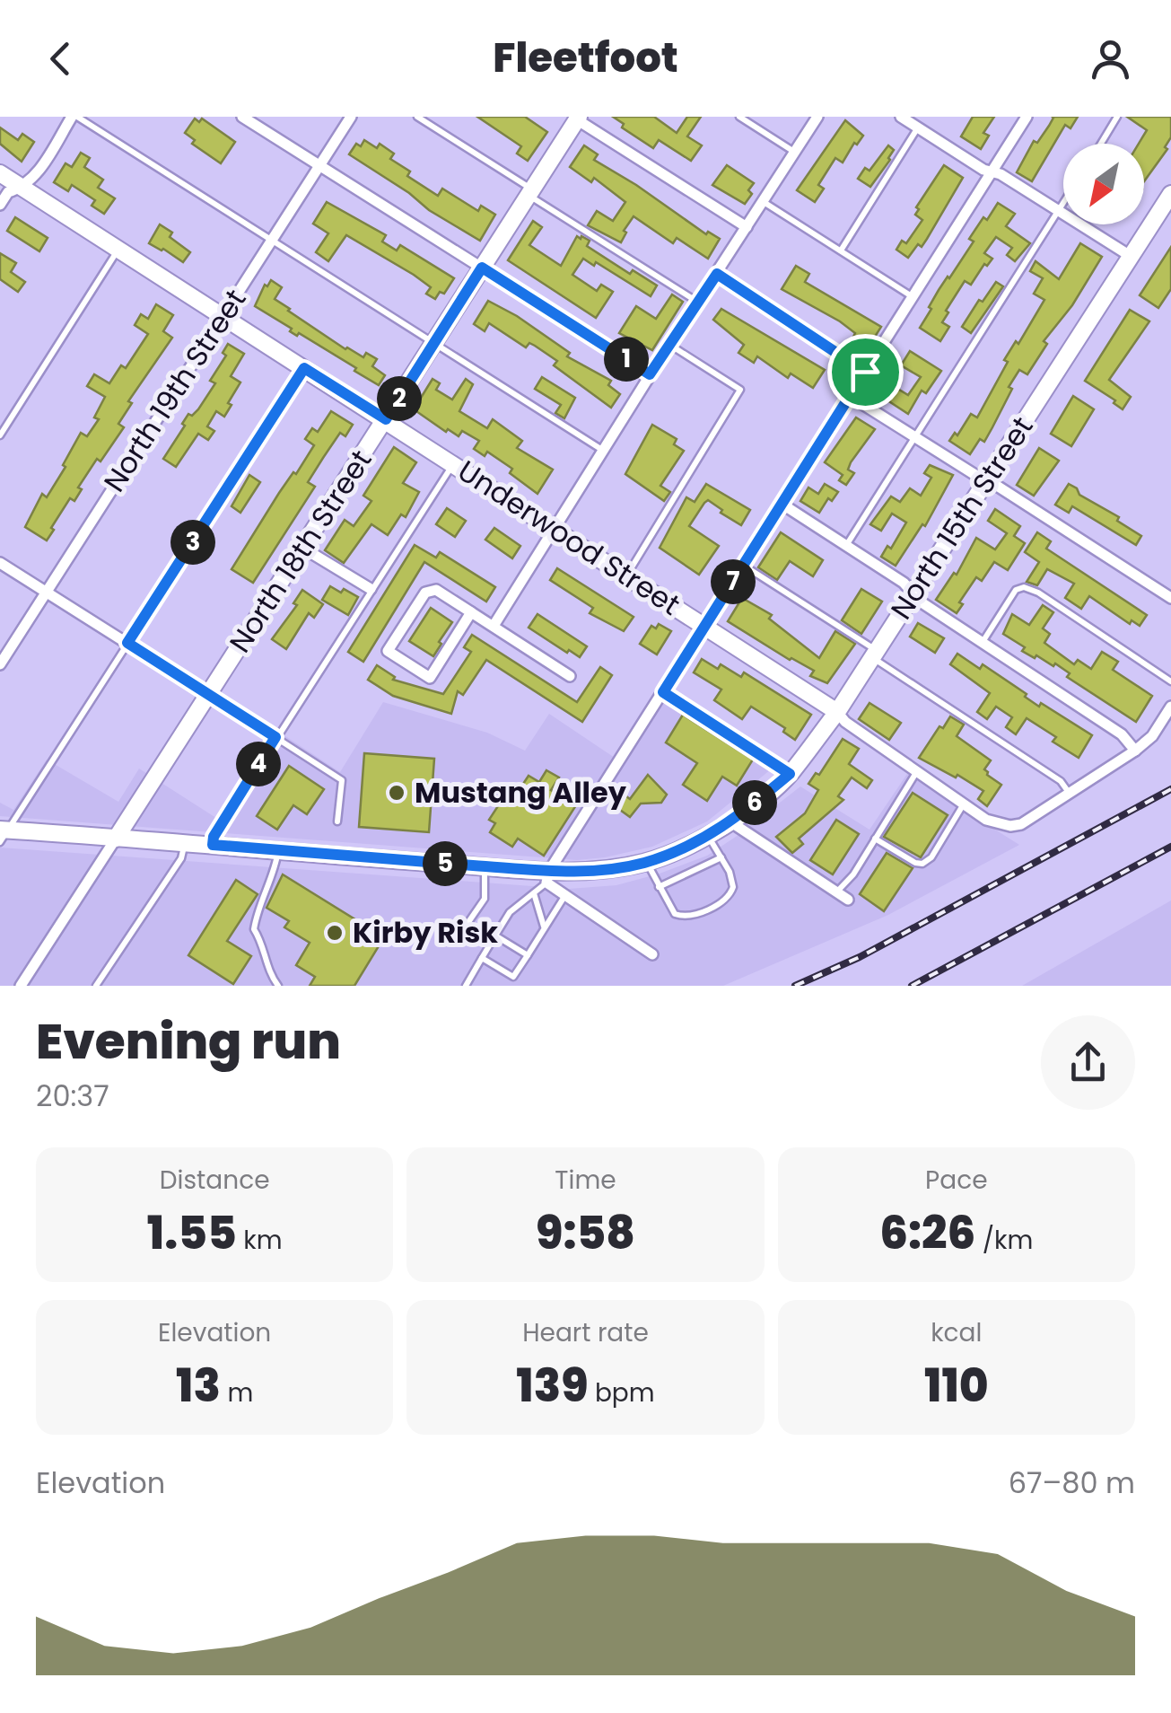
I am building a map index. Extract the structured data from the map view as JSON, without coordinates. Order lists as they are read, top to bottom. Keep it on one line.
{"streets":{"street":["North 19th Street","North 15th Street","Underwood Street","North 18th Street"]},"crossings":[["North 19th Street","Underwood Street"],["North 15th Street","Underwood Street"],["North 15th Street","North 18th Street"],["Underwood Street","North 18th Street"]],"places":["Mustang Alley","Kirby Risk"],"north":"bottom left","page":{"header":"Fleetfoot","pins":["1","2","3","7","4","6","5"],"heading":["Evening run","20:37"],"stats":[["Distance","1.55 km"],["Time","9:58"],["Pace","6:26 /km"],["Elevation","13 m"],["Heart rate","139 bpm"],["kcal","110"]],"chart":["Elevation","67–80 m"]}}
